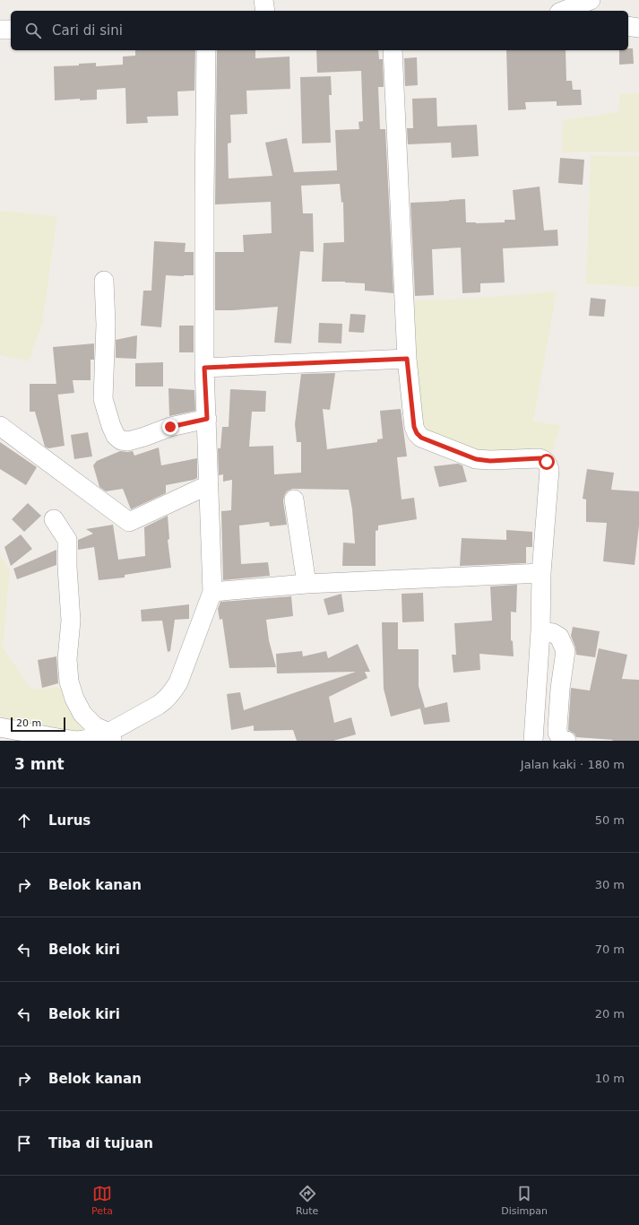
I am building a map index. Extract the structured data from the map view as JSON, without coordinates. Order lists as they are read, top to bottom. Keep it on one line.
{"scale_bar":"20 m","page":{"search":"Cari di sini","scale":"20 m","heading":["3 mnt","Jalan kaki · 180 m"],"list":[["Lurus","50 m"],["Belok kanan","30 m"],["Belok kiri","70 m"],["Belok kiri","20 m"],["Belok kanan","10 m"],"Tiba di tujuan"],"nav":["Peta","Rute","Disimpan"]}}
